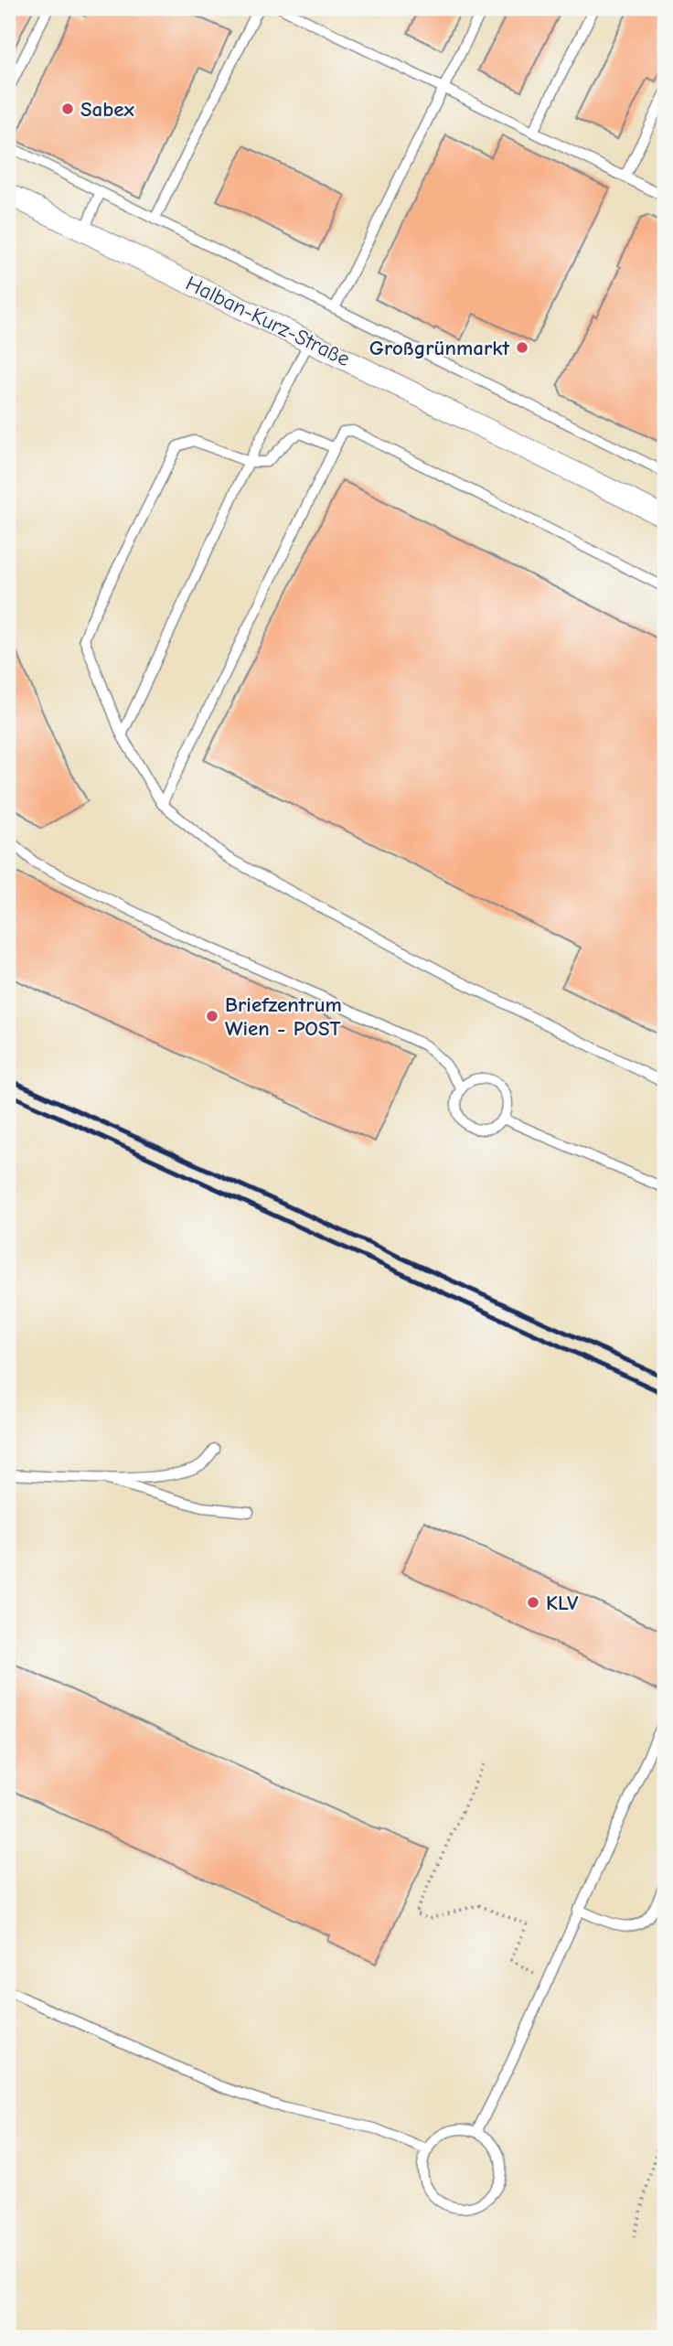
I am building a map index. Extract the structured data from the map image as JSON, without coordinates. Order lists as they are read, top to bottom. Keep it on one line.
{"streets":{"street":["Halban-Kurz-Straße"]},"places":["Sabex","Großgrünmarkt","Briefzentrum Wien - POST","KLV"]}
